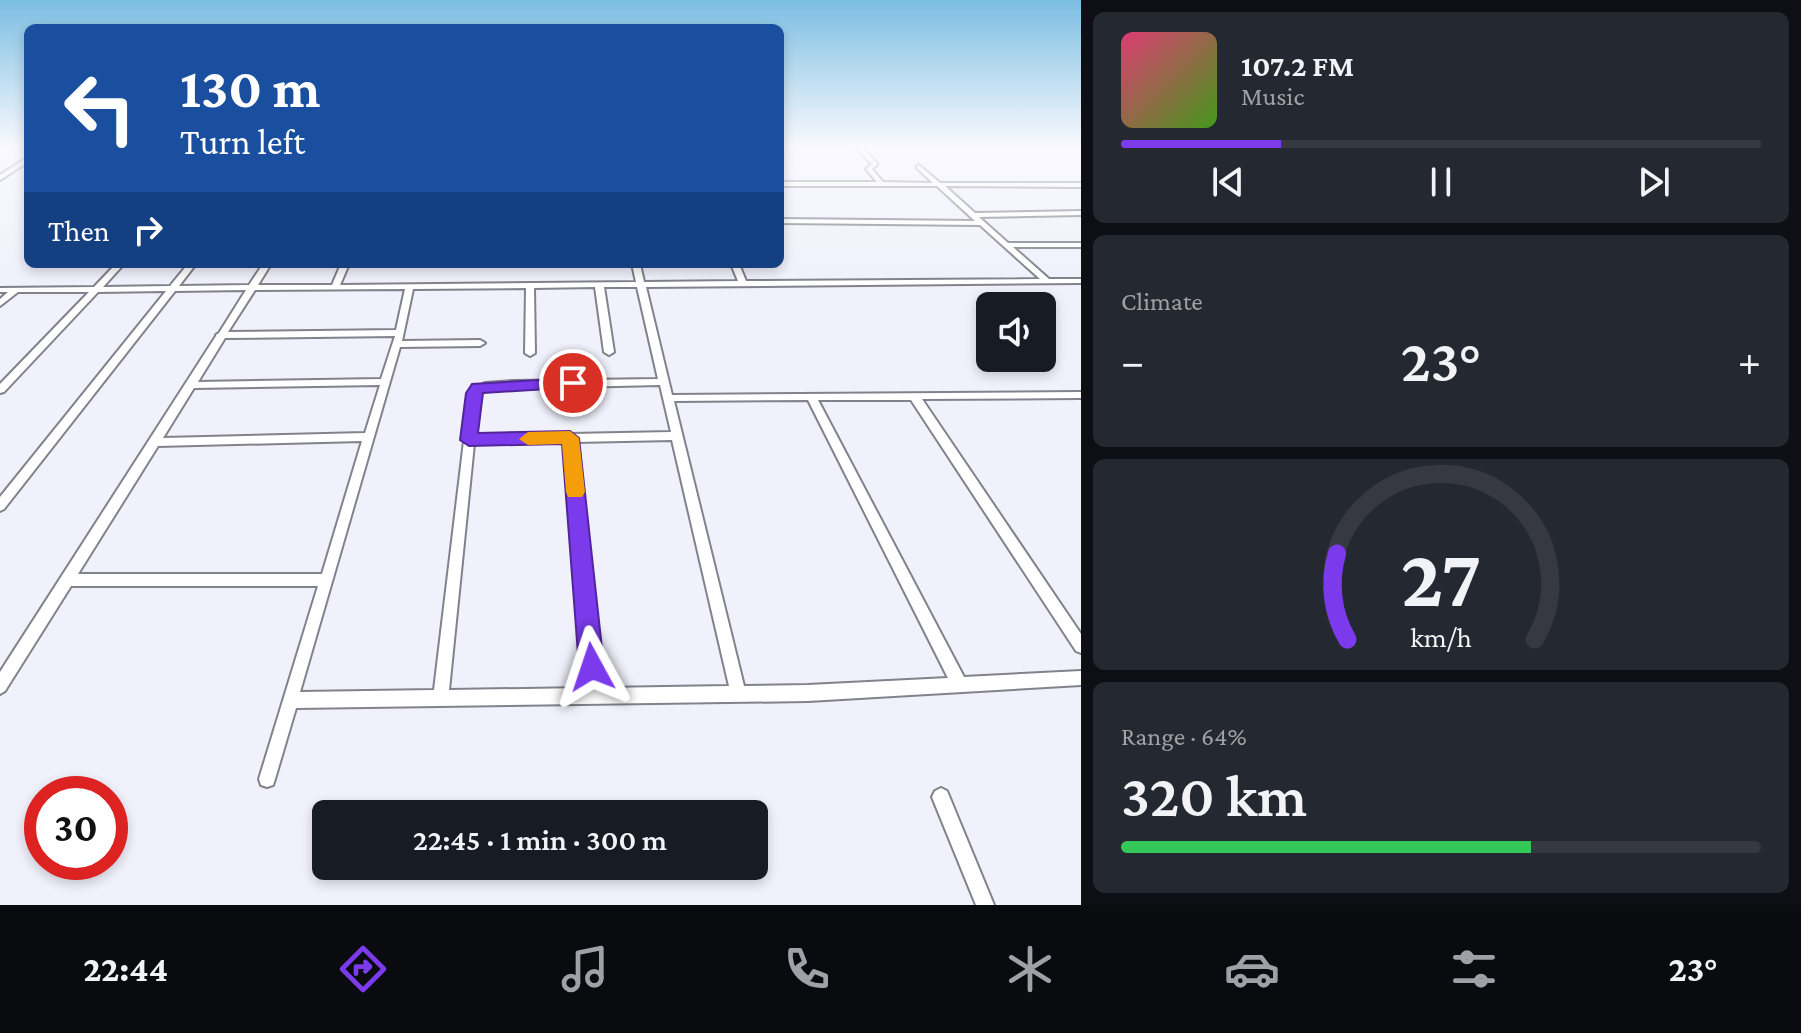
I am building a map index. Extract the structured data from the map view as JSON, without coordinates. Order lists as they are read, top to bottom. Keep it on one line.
{"page":{"turn":["130 m","Turn left"],"song":["107.2 FM","Music"],"then":"Then","tile":["Climate",["Range · 64%","320 km"]],"heat":["−","23°","+"],"limit":"30","trip":"22:45 · 1 min · 300 m","tabs":["22:44","23°"],"gauge":["27","km/h"]}}
